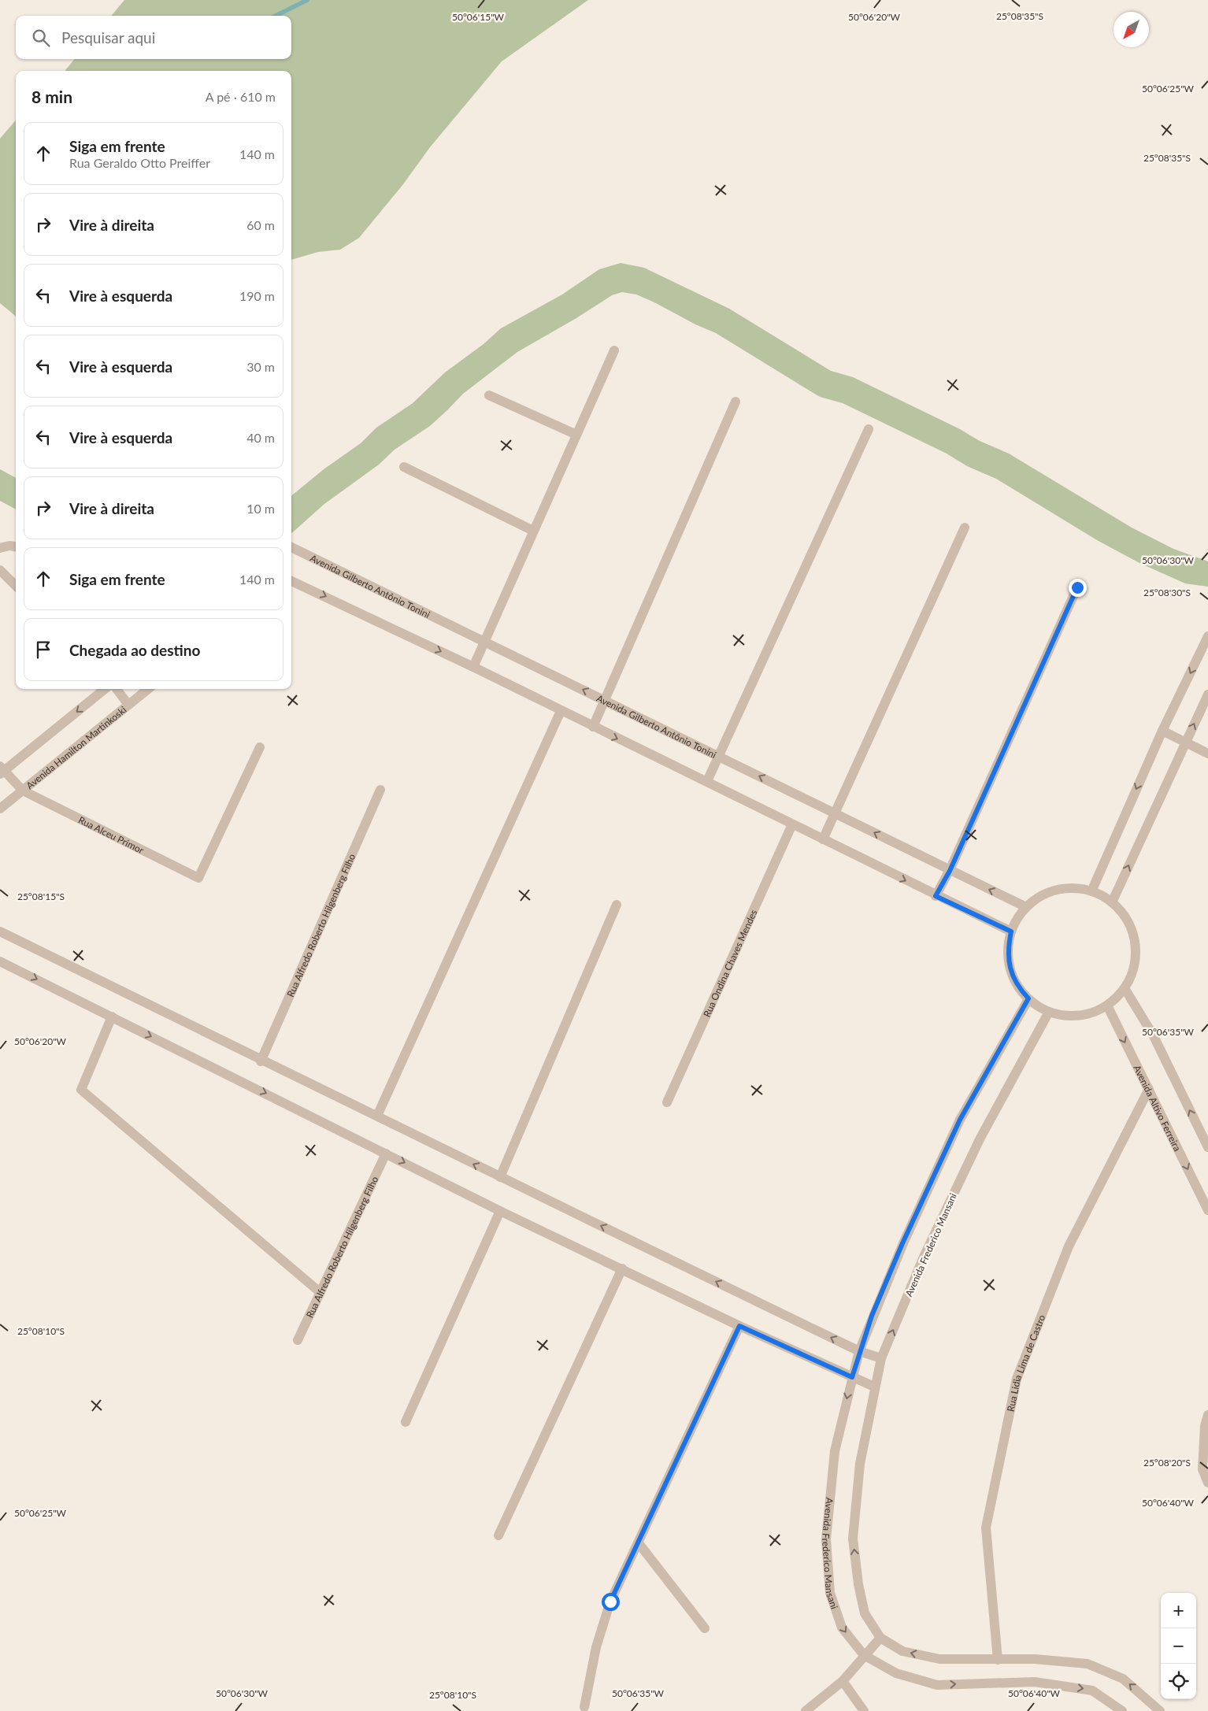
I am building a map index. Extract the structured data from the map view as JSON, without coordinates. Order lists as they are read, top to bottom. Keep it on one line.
{"streets":{"street":["Avenida Gilberto Antônio Tonini","Avenida Hamilton Martinkoski","Rua Alceu Primor","Rua Alfredo Roberto Hilgenberg Filho","Rua Ondina Chaves Mendes","Avenida Altivo Ferreira","Avenida Frederico Mansani","Rua Lidia Lima de Castro"]},"crossings":[["Avenida Gilberto Antônio Tonini","Avenida Altivo Ferreira"],["Avenida Gilberto Antônio Tonini","Avenida Frederico Mansani"],["Avenida Hamilton Martinkoski","Rua Alceu Primor"],["Avenida Altivo Ferreira","Avenida Frederico Mansani"],["Avenida Altivo Ferreira","Rua Lidia Lima de Castro"],["Avenida Frederico Mansani","Rua Lidia Lima de Castro"]],"north":"bottom left","page":{"search":"Pesquisar aqui","heading":["8 min","A pé · 610 m"],"list":[["Siga em frente","Rua Geraldo Otto Preiffer","140 m"],["Vire à direita","60 m"],["Vire à esquerda","190 m"],["Vire à esquerda","30 m"],["Vire à esquerda","40 m"],["Vire à direita","10 m"],["Siga em frente","140 m"],"Chegada ao destino"],"map_buttons":["+","−"]},"coordinates":["25°08'35\"S","50°06'15\"W","50°06'20\"W","50°06'25\"W","50°06'30\"W","25°08'30\"S","25°08'15\"S","50°06'35\"W","25°08'10\"S","25°08'20\"S","50°06'40\"W"]}
